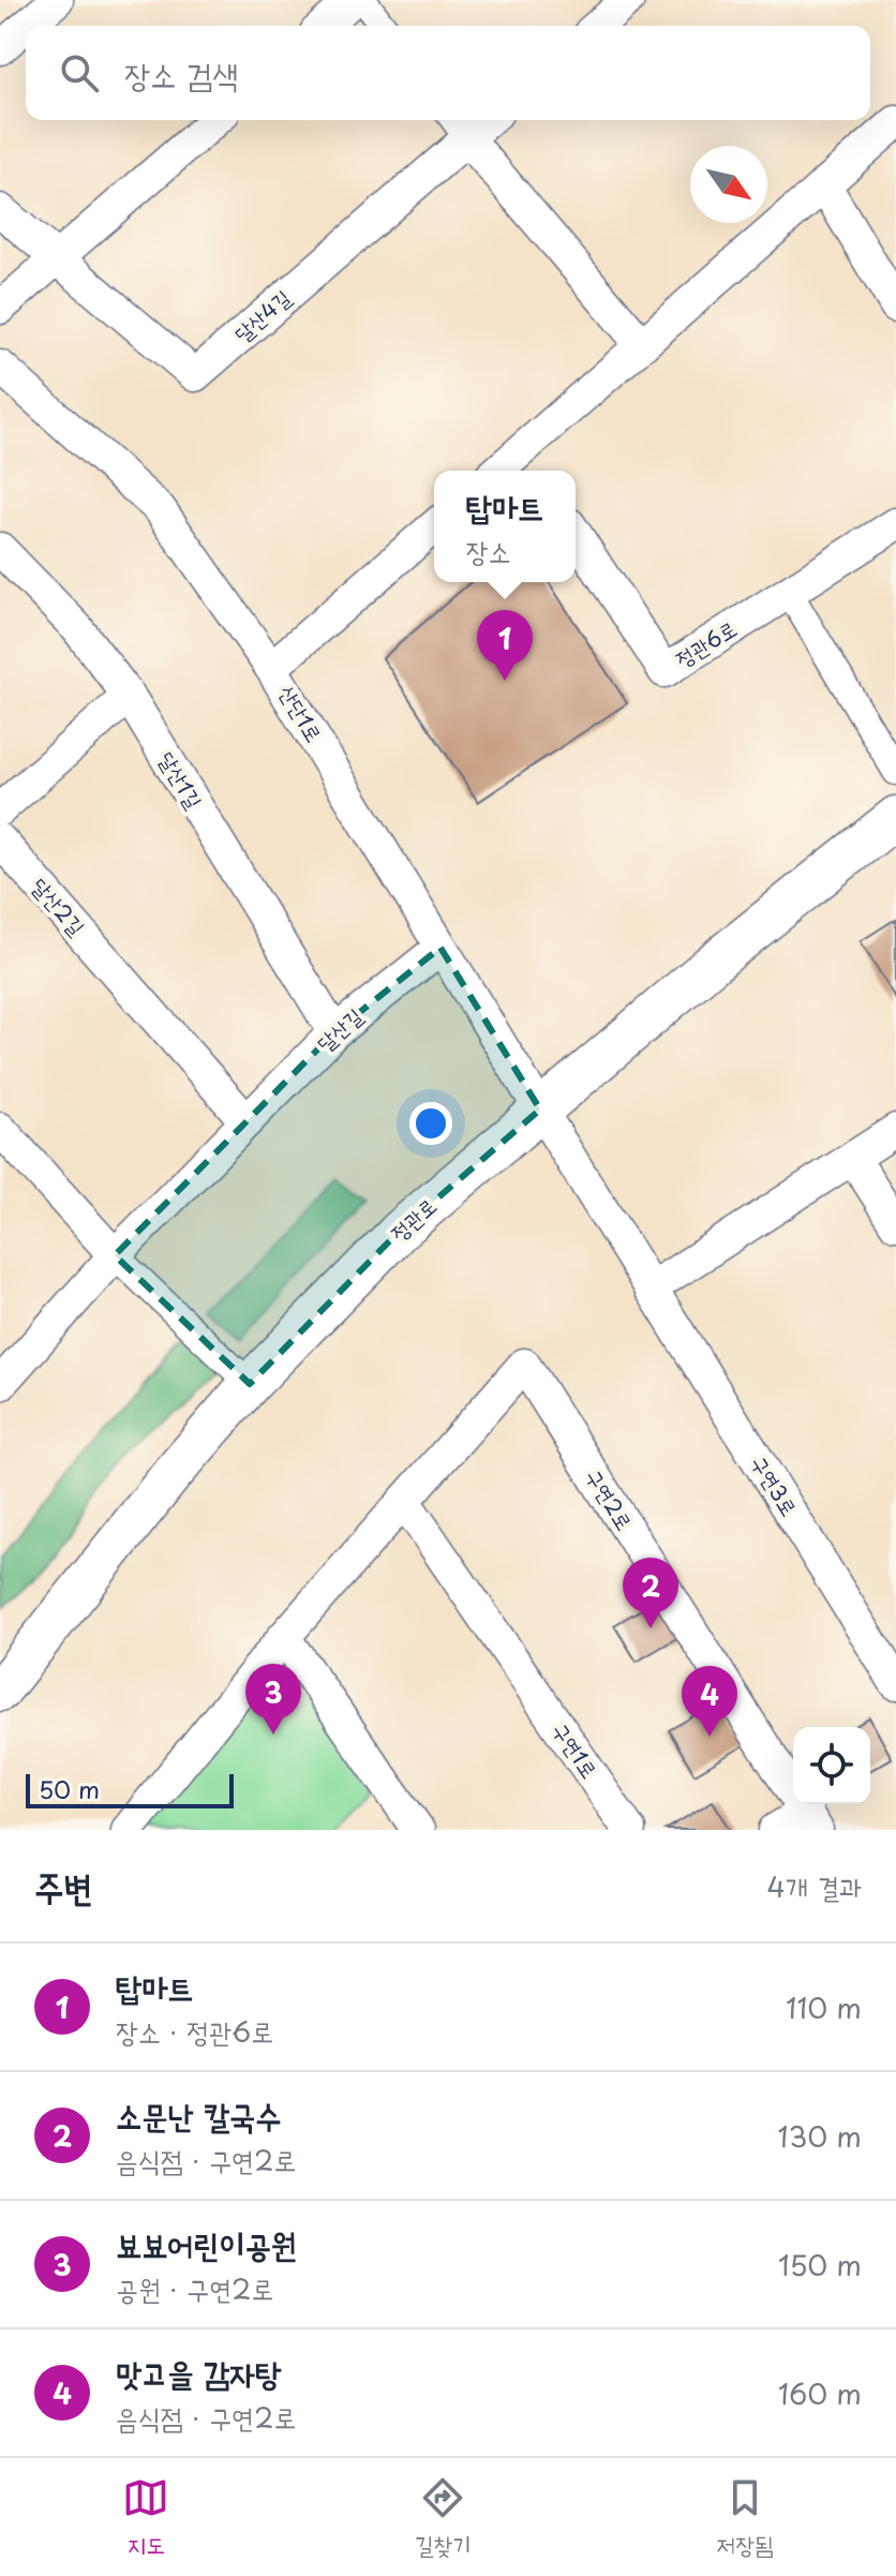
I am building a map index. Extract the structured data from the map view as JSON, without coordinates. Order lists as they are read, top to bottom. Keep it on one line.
{"streets":{"street":["달산4길","정관6로","산단1로","달산1길","달산2길","달산길","정관로","구연3로","구연2로","구연1로"]},"crossings":[["산단1로","달산길"],["산단1로","정관로"],["산단1로","구연3로"],["달산1길","달산길"],["달산2길","달산길"],["정관로","구연3로"],["구연2로","구연1로"]],"scale_bar":"50 m","north":"bottom right","page":{"search":"장소 검색","popup":["탑마트","장소"],"pins":["1","2","3","4"],"scale":"50 m","heading":["주변","4개 결과"],"list":[{"mark":"1","name":"탑마트","note":"장소 · 정관6로","value":"110 m"},{"mark":"2","name":"소문난 칼국수","note":"음식점 · 구연2로","value":"130 m"},{"mark":"3","name":"뵤뵤어린이공원","note":"공원 · 구연2로","value":"150 m"},{"mark":"4","name":"맛고을 감자탕","note":"음식점 · 구연2로","value":"160 m"}],"nav":["지도","길찾기","저장됨"]}}
